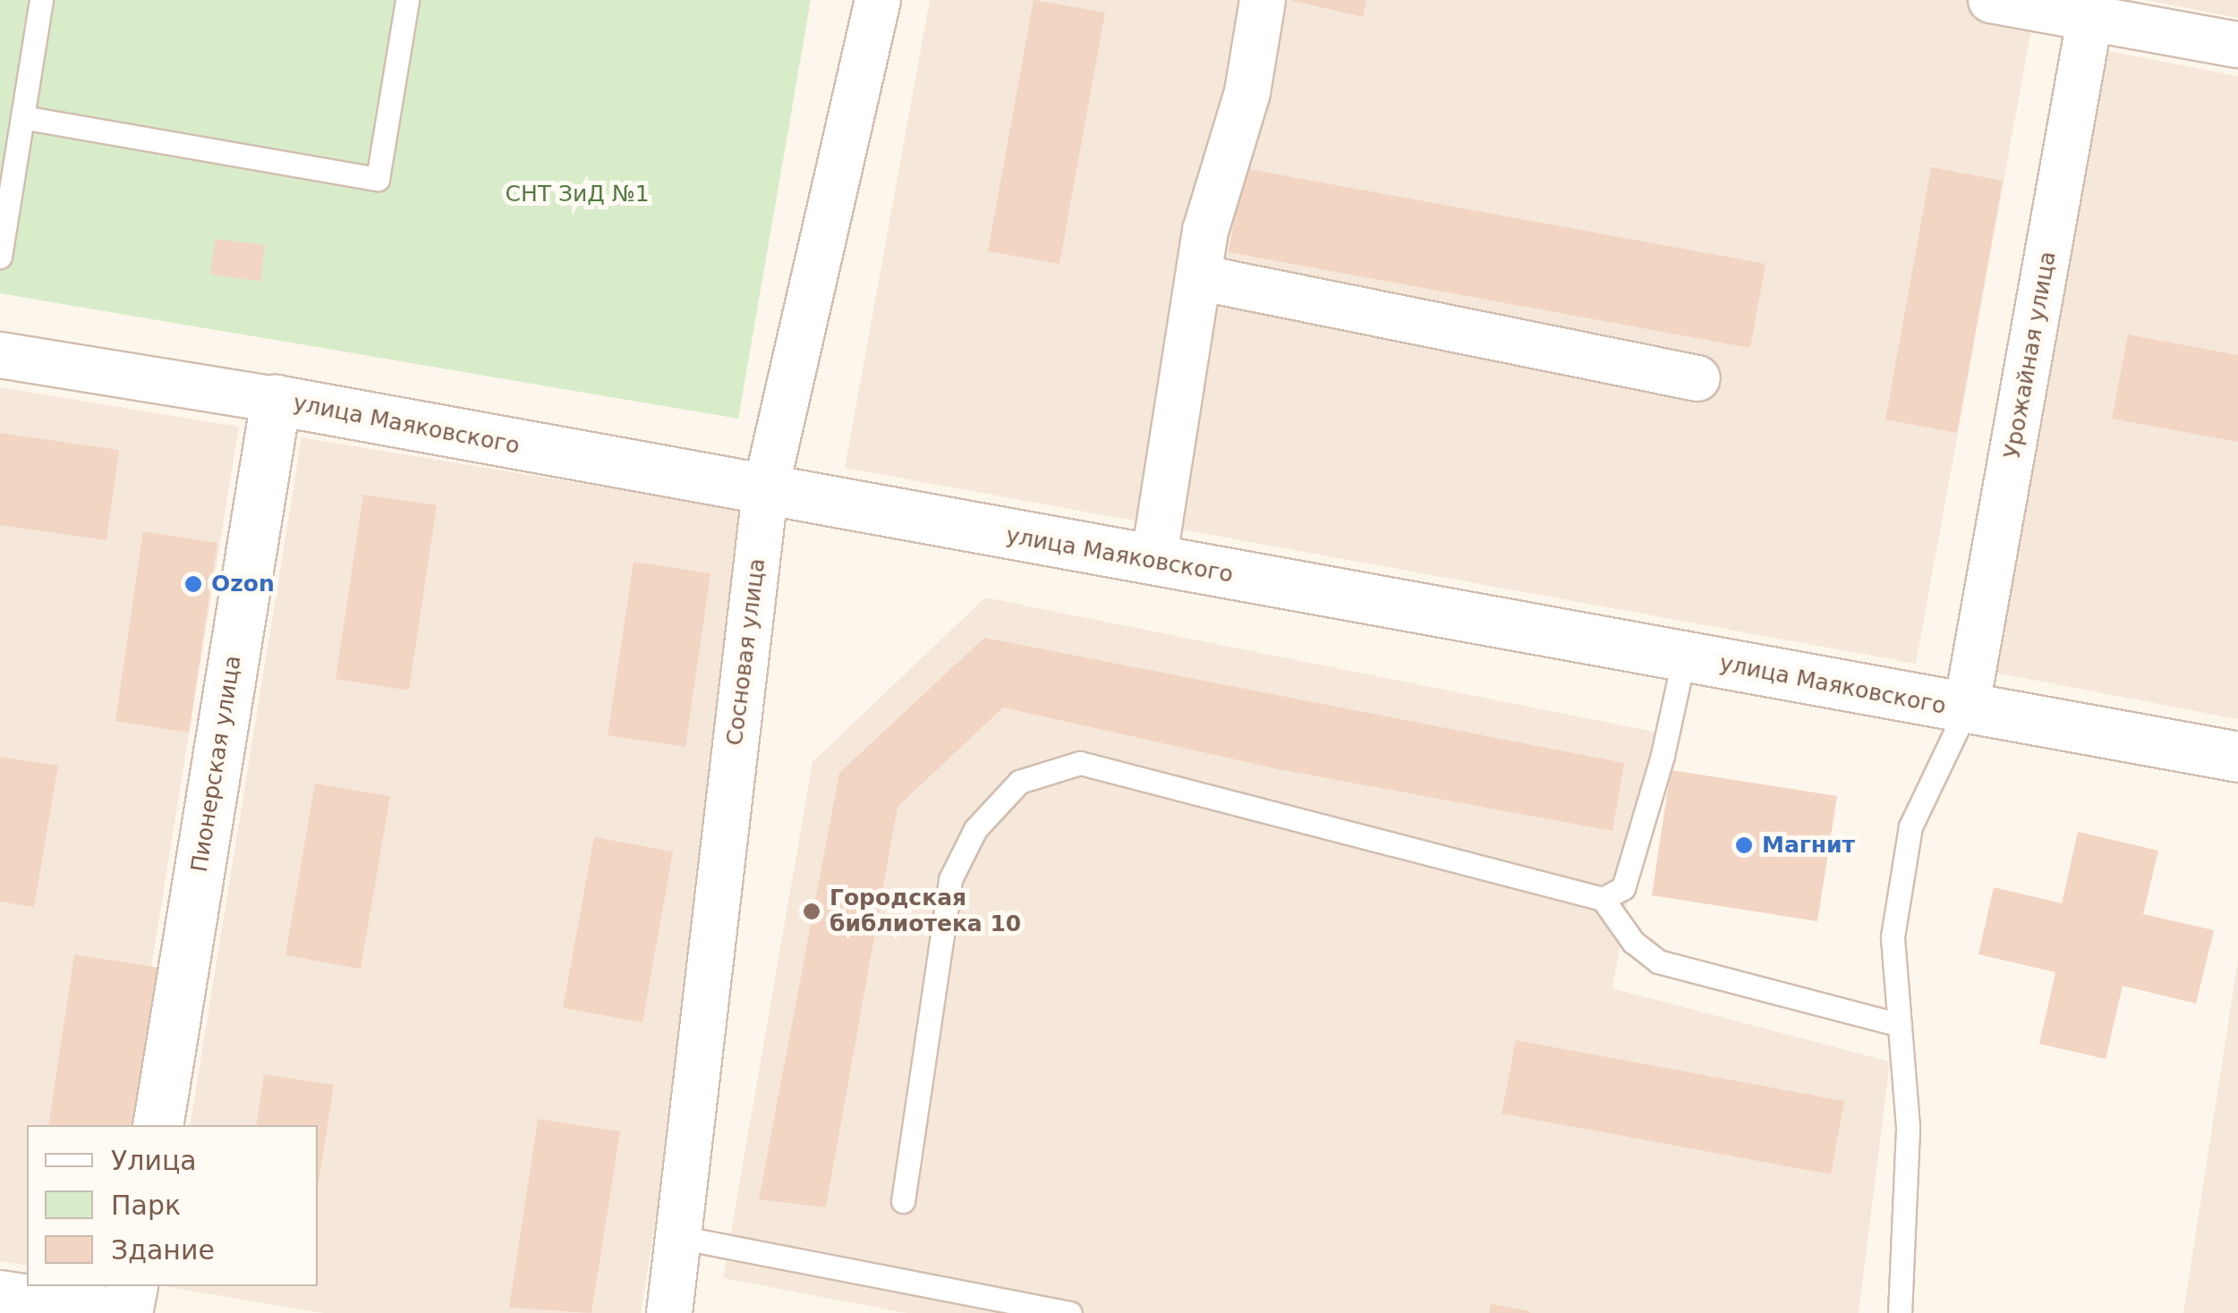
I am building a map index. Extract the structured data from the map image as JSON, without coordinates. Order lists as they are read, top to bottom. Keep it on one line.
{"streets":{"street":["Урожайная улица","улица Маяковского","Сосновая улица","Пионерская улица"]},"crossings":[["Урожайная улица","улица Маяковского"],["улица Маяковского","Сосновая улица"],["улица Маяковского","Пионерская улица"]],"parks":["СНТ ЗиД №1"],"places":["Ozon","Магнит","Городская библиотека 10"],"legend":["Улица","Парк","Здание"]}
